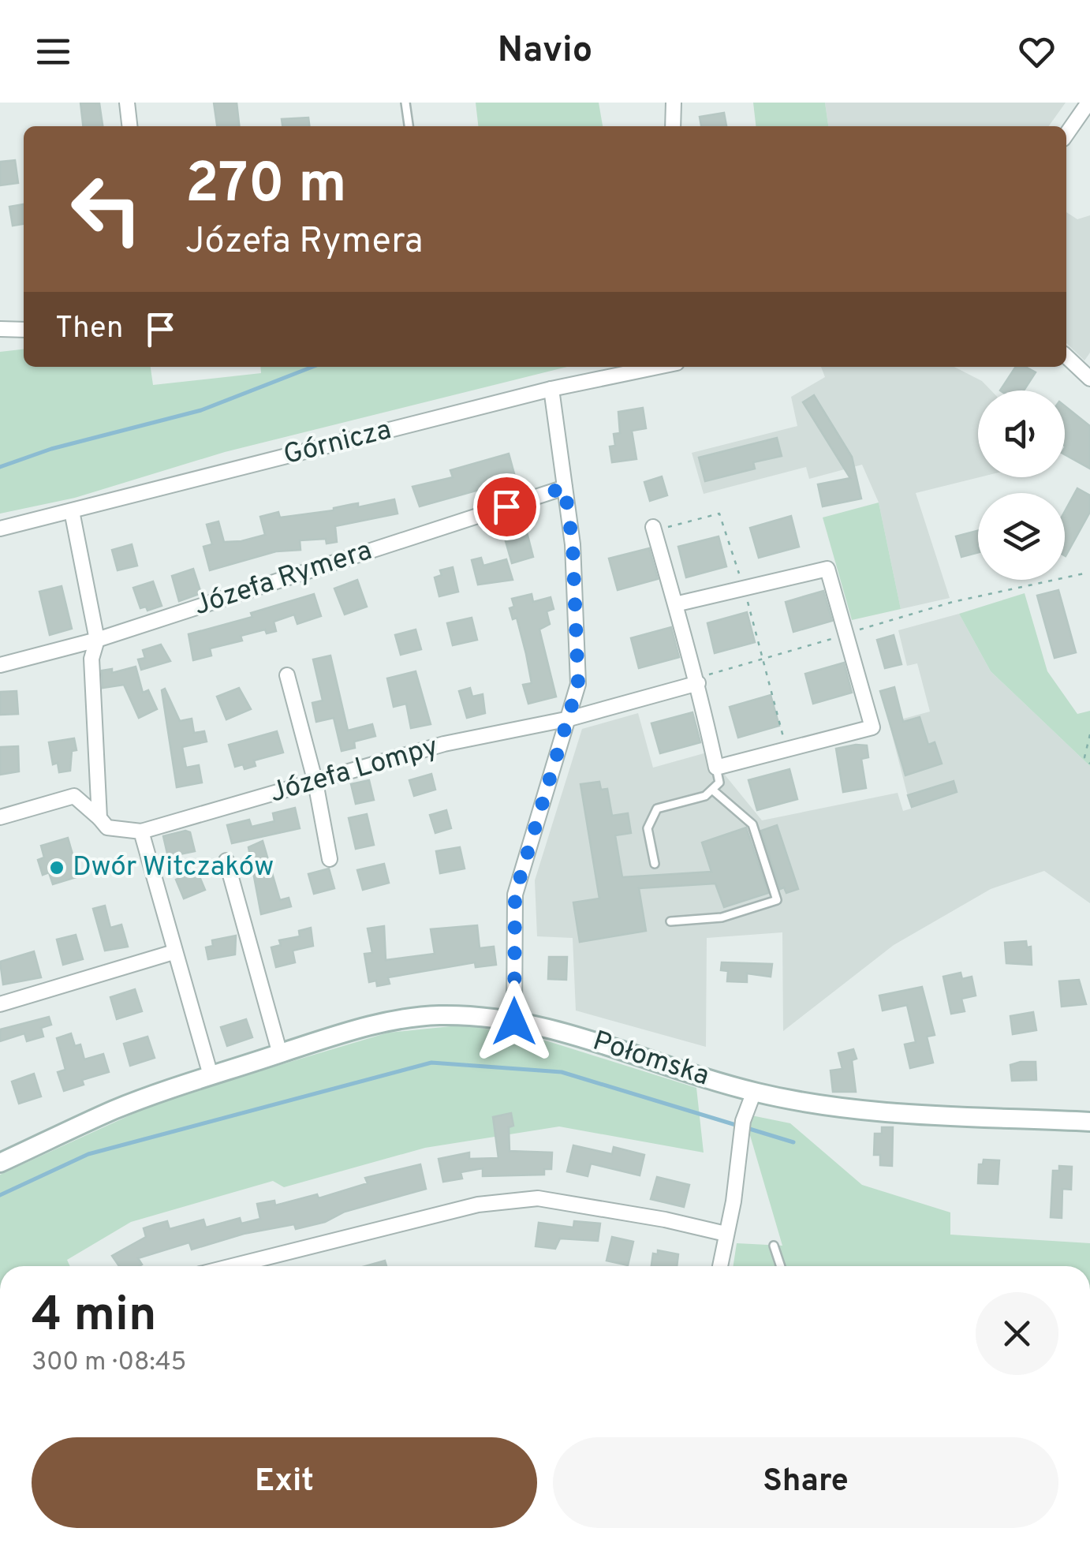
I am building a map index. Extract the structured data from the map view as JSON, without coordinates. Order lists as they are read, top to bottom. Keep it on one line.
{"streets":{"street":["Górnicza","Józefa Rymera","Józefa Lompy","Połomska"]},"places":["Dwór Witczaków"],"page":{"header":"Navio","turn":["270 m","Józefa Rymera"],"then":"Then","heading":["4 min","300 m · 08:45"],"buttons":["Exit","Share"]}}
